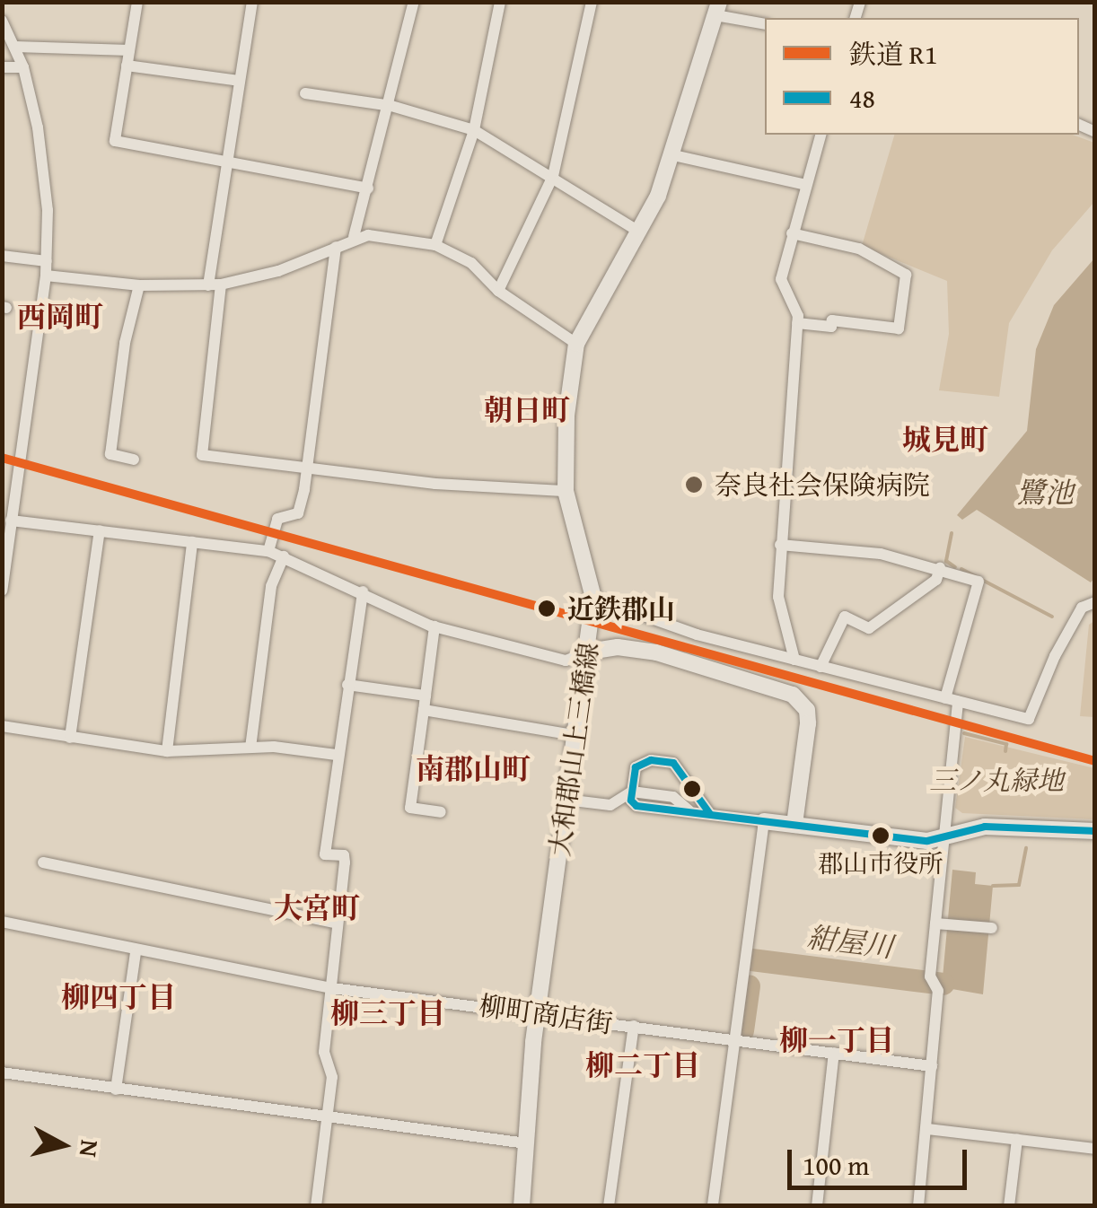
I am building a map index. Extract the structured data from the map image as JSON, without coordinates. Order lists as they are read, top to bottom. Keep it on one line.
{"streets":{"main road":["大和郡山上三橋線"],"street":["柳町商店街"]},"crossings":[["大和郡山上三橋線","柳町商店街"]],"districts":["西岡町","朝日町","城見町","南郡山町","大宮町","柳四丁目","柳三丁目","柳一丁目","柳二丁目"],"water":["鷺池","紺屋川"],"parks":["三ノ丸緑地"],"places":["奈良社会保険病院","近鉄郡山","郡山市役所"],"lines":["rail line R1","transit line 48"],"legend":["鉄道 R1","48"],"scale_bar":"100 m","north":"right"}
